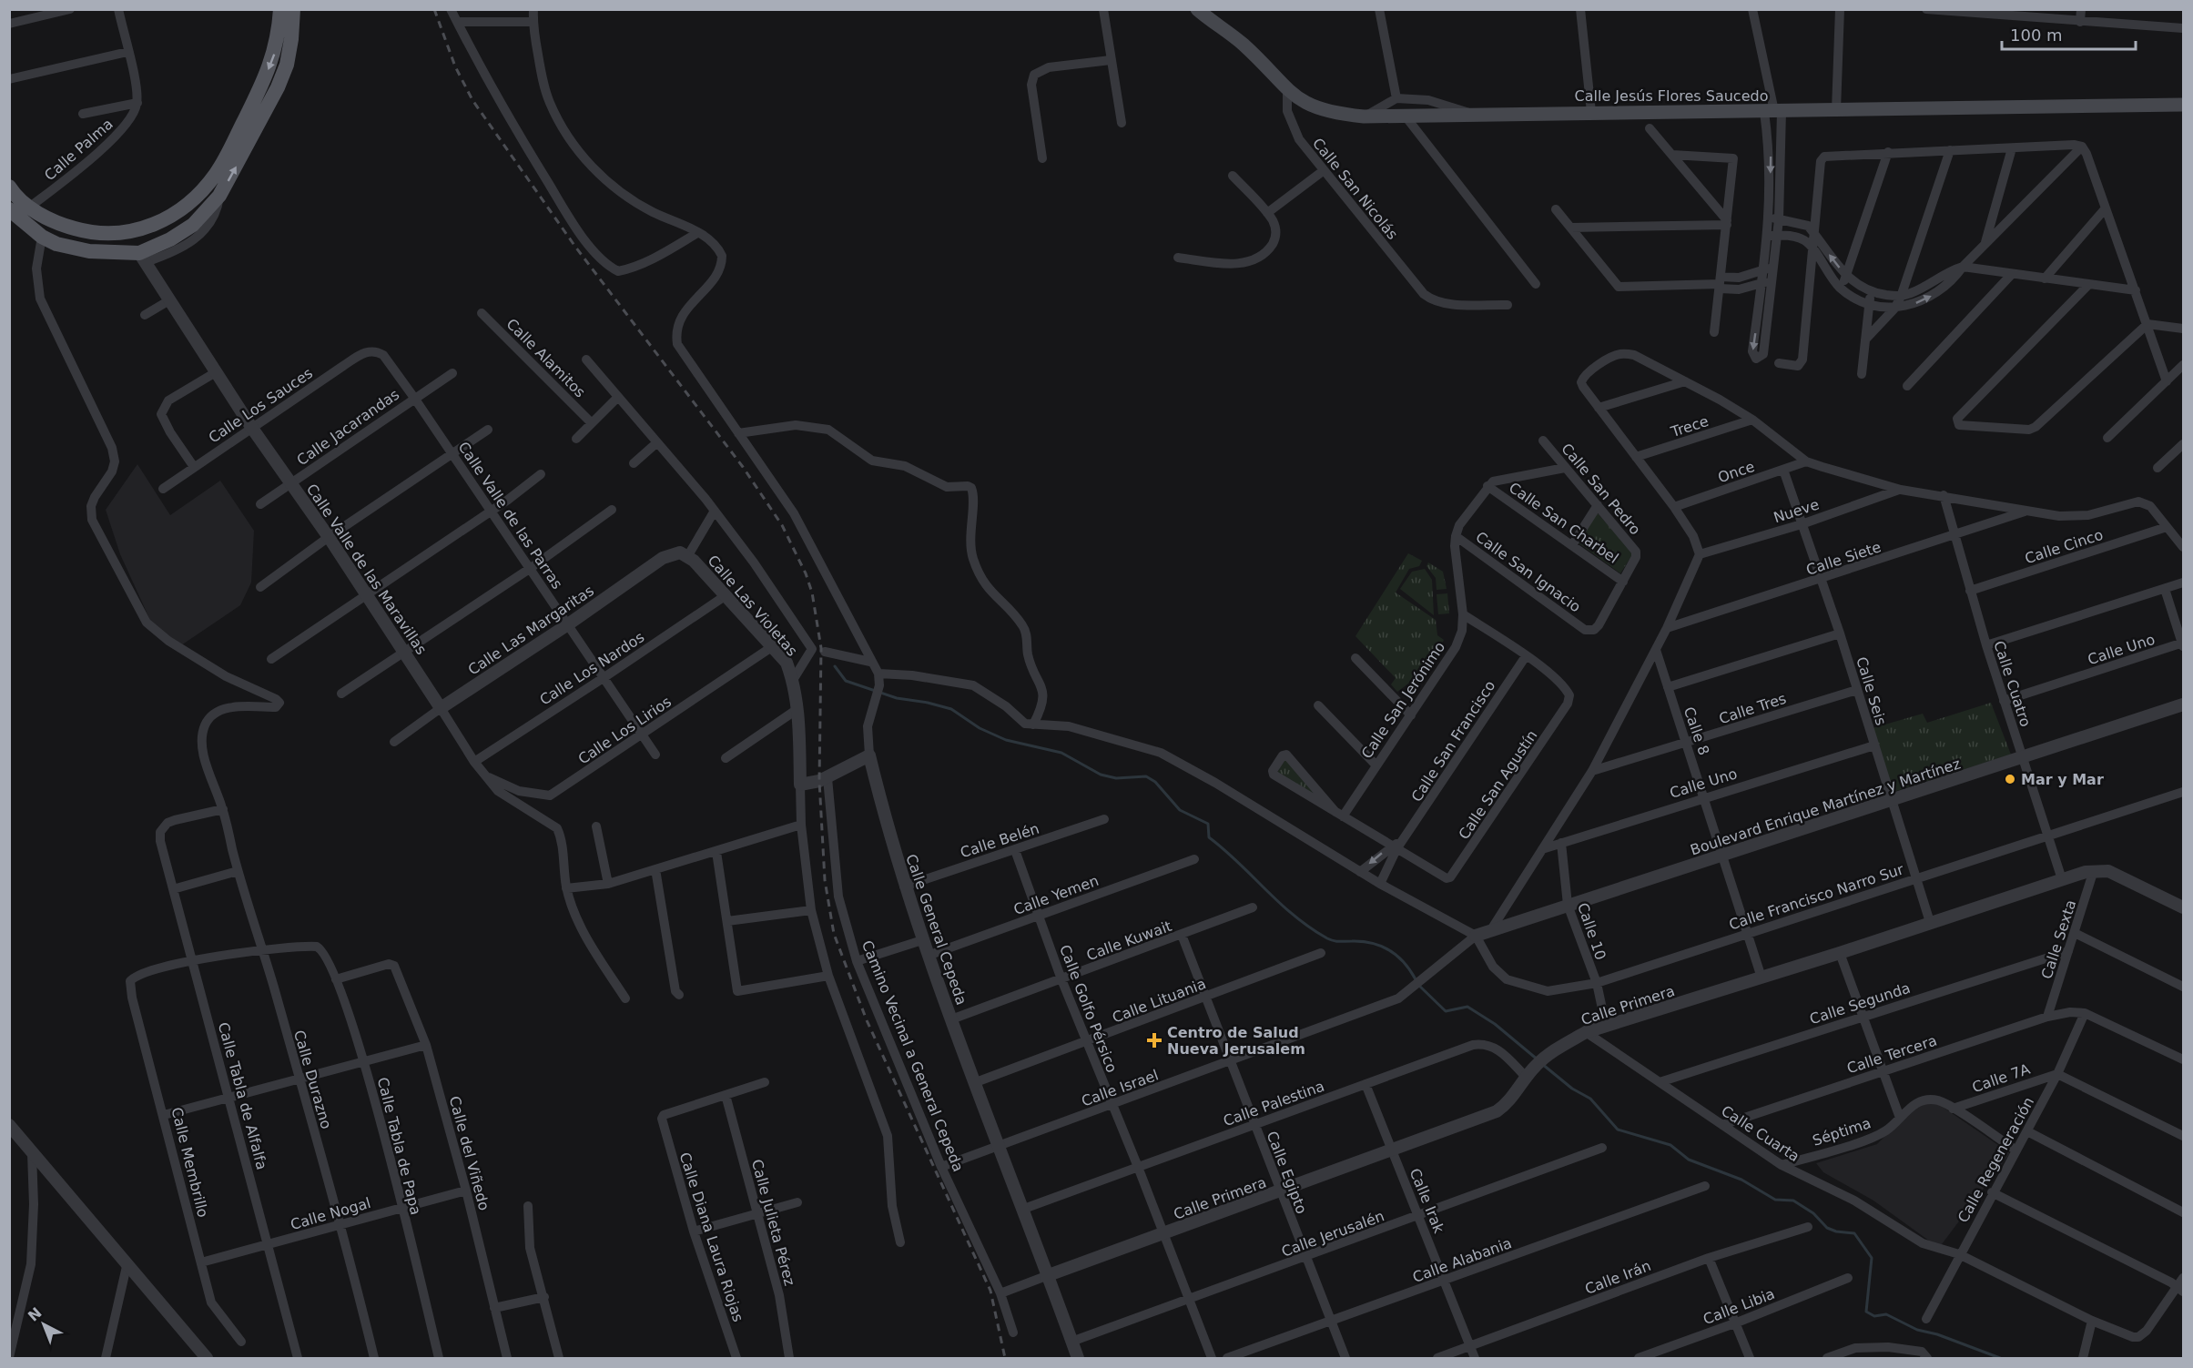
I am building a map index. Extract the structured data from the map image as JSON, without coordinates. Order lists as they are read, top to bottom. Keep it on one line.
{"streets":{"main road":["Calle Jesús Flores Saucedo"],"street":["Calle Palma","Calle San Nicolás","Calle Alamitos","Calle Los Sauces","Trece","Calle Jacarandas","Once","Calle San Pedro","Nueve","Calle Valle de las Parras","Calle San Charbel","Calle Cinco","Calle Siete","Calle Valle de las Maravillas","Calle San Ignacio","Calle Las Violetas","Calle Las Margaritas","Calle Uno","Calle Los Nardos","Calle Cuatro","Calle Seis","Calle San Jerónimo","Calle Tres","Calle Los Lirios","Calle 8","Calle San Francisco","Calle San Agustín","Boulevard Enrique Martínez y Martínez","Calle Belén","Calle Yemen","Calle Francisco Narro Sur","Calle General Cepeda","Calle 10","Calle Sexta","Calle Kuwait","Calle Lituania","Calle Segunda","Calle Primera","Calle Golfo Pérsico","Calle Tercera","Camino Vecinal a General Cepeda","Calle 7A","Calle Durazno","Calle Israel","Calle Tabla de Alfalfa","Calle Palestina","Séptima","Calle Cuarta","Calle Tabla de Papa","Calle del Viñedo","Calle Regeneración","Calle Membrillo","Calle Egipto","Calle Irak","Calle Nogal","Calle Julieta Pérez","Calle Jerusalén","Calle Diana Laura Riojas","Calle Alabania","Calle Irán","Calle Libia"]},"crossings":[["Calle Jesús Flores Saucedo","Calle San Nicolás"],["Calle Los Sauces","Calle Valle de las Parras"],["Calle Los Sauces","Calle Valle de las Maravillas"],["Calle Jacarandas","Calle Valle de las Parras"],["Calle Jacarandas","Calle Valle de las Maravillas"],["Once","Calle Seis"],["Calle San Pedro","Calle San Charbel"],["Calle San Pedro","Calle San Ignacio"],["Nueve","Calle Seis"],["Calle Valle de las Parras","Calle Las Margaritas"],["Calle Valle de las Parras","Calle Los Nardos"],["Calle Valle de las Parras","Calle Los Lirios"],["Calle San Charbel","Calle San Ignacio"],["Calle Cinco","Calle Cuatro"],["Calle Siete","Calle Cuatro"],["Calle Siete","Calle Seis"],["Calle Valle de las Maravillas","Calle Las Margaritas"],["Calle Valle de las Maravillas","Calle Los Nardos"],["Calle Valle de las Maravillas","Calle Los Lirios"],["Calle San Ignacio","Calle San Jerónimo"],["Calle Las Violetas","Calle Las Margaritas"],["Calle Las Violetas","Calle Los Nardos"],["Calle Las Violetas","Calle Los Lirios"],["Calle Uno","Calle Cuatro"],["Calle Uno","Calle Seis"],["Calle Uno","Calle 8"],["Calle Uno","Calle 10"],["Calle Cuatro","Boulevard Enrique Martínez y Martínez"],["Calle Cuatro","Calle Francisco Narro Sur"],["Calle Cuatro","Calle Primera"],["Calle Seis","Calle Tres"],["Calle Seis","Boulevard Enrique Martínez y Martínez"],["Calle Seis","Calle Francisco Narro Sur"],["Calle Seis","Calle Primera"],["Calle Tres","Calle 8"],["Calle 8","Boulevard Enrique Martínez y Martínez"],["Calle 8","Calle Francisco Narro Sur"],["Calle 8","Calle Primera"],["Calle San Francisco","Calle San Agustín"],["Boulevard Enrique Martínez y Martínez","Calle Francisco Narro Sur"],["Boulevard Enrique Martínez y Martínez","Calle 10"],["Boulevard Enrique Martínez y Martínez","Calle Israel"],["Calle Belén","Calle General Cepeda"],["Calle Belén","Calle Golfo Pérsico"],["Calle Yemen","Calle General Cepeda"],["Calle Yemen","Calle Golfo Pérsico"],["Calle Francisco Narro Sur","Calle 10"],["Calle Francisco Narro Sur","Calle Israel"],["Calle General Cepeda","Calle Kuwait"],["Calle General Cepeda","Calle Lituania"],["Calle General Cepeda","Calle Primera"],["Calle General Cepeda","Calle Israel"],["Calle General Cepeda","Calle Palestina"],["Calle General Cepeda","Calle Jerusalén"],["Calle 10","Calle Primera"],["Calle Sexta","Calle Segunda"],["Calle Sexta","Calle Primera"],["Calle Sexta","Calle Tercera"],["Calle Kuwait","Calle Golfo Pérsico"],["Calle Kuwait","Calle Egipto"],["Calle Lituania","Calle Golfo Pérsico"],["Calle Lituania","Calle Egipto"],["Calle Segunda","Calle Cuarta"],["Calle Primera","Calle Golfo Pérsico"],["Calle Primera","Calle Palestina"],["Calle Primera","Calle Cuarta"],["Calle Primera","Calle Egipto"],["Calle Primera","Calle Irak"],["Calle Golfo Pérsico","Calle Israel"],["Calle Golfo Pérsico","Calle Palestina"],["Calle Golfo Pérsico","Calle Jerusalén"],["Calle Tercera","Calle Cuarta"],["Calle Tercera","Calle Regeneración"],["Camino Vecinal a General Cepeda","Calle Israel"],["Calle 7A","Séptima"],["Calle 7A","Calle Regeneración"],["Calle Durazno","Calle Tabla de Alfalfa"],["Calle Durazno","Calle Tabla de Papa"],["Calle Durazno","Calle Nogal"],["Calle Israel","Calle Egipto"],["Calle Tabla de Alfalfa","Calle Membrillo"],["Calle Tabla de Alfalfa","Calle Nogal"],["Calle Palestina","Calle Egipto"],["Calle Palestina","Calle Irak"],["Séptima","Calle Cuarta"],["Séptima","Calle Regeneración"],["Calle Cuarta","Calle Regeneración"],["Calle Tabla de Papa","Calle del Viñedo"],["Calle Tabla de Papa","Calle Nogal"],["Calle del Viñedo","Calle Nogal"],["Calle Membrillo","Calle Nogal"],["Calle Egipto","Calle Jerusalén"],["Calle Egipto","Calle Alabania"],["Calle Irak","Calle Jerusalén"],["Calle Irak","Calle Alabania"],["Calle Irak","Calle Irán"],["Calle Julieta Pérez","Calle Diana Laura Riojas"]],"places":{"other":["Mar y Mar"],"health":["Centro de Salud Nueva Jerusalem"]},"scale_bar":"100 m","north":"top left"}
